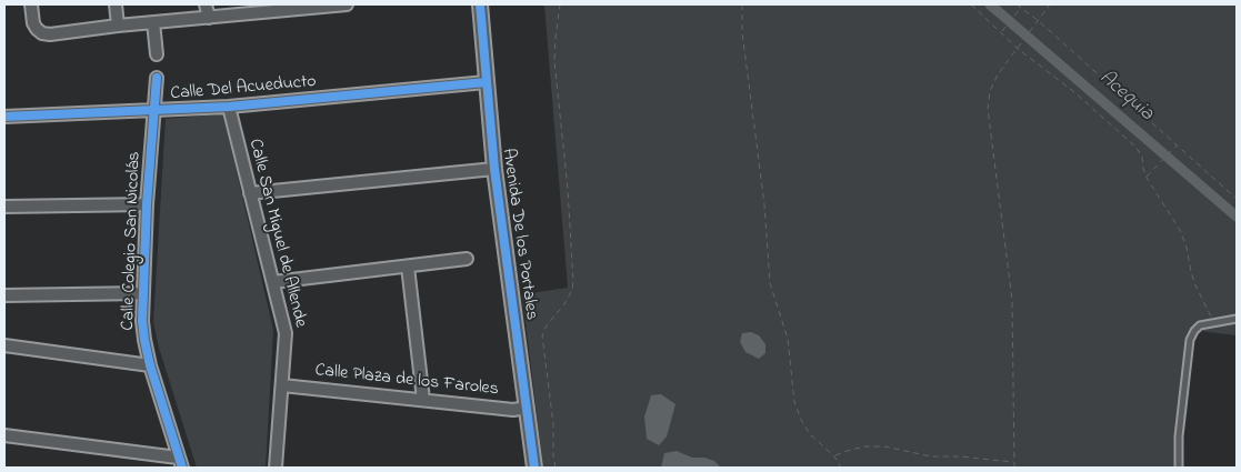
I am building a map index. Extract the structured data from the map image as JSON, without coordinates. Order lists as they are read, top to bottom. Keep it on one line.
{"streets":{"street":["Calle Del Acueducto","Calle San Miguel de Allende","Avenida De los Portales","Calle Colegio San Nicolás","Calle Plaza de los Faroles"]},"crossings":[["Calle Del Acueducto","Calle San Miguel de Allende"],["Calle Del Acueducto","Avenida De los Portales"],["Calle Del Acueducto","Calle Colegio San Nicolás"],["Calle San Miguel de Allende","Calle Plaza de los Faroles"],["Avenida De los Portales","Calle Plaza de los Faroles"]],"water":["Acequia"]}
